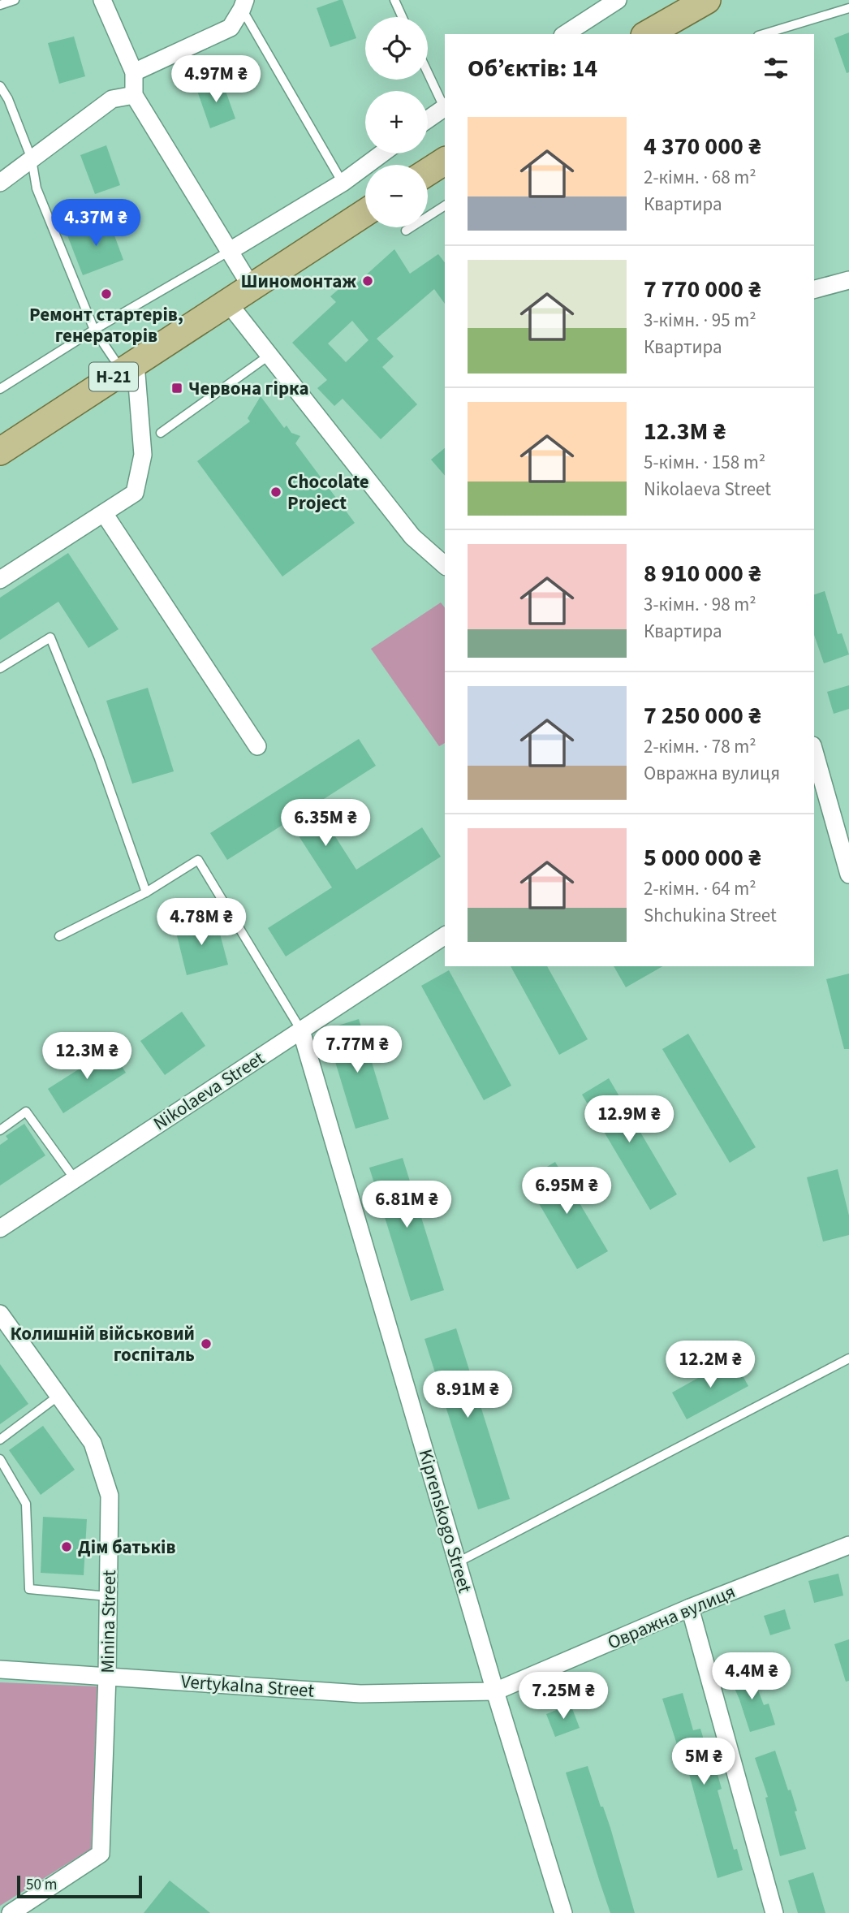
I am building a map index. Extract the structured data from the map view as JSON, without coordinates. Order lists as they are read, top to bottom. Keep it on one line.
{"streets":{"main road":["Н-21"],"street":["Nikolaeva Street","Kiprenskogo Street","Овражна вулиця","Minina Street","Vertykalna Street"]},"crossings":[["Nikolaeva Street","Kiprenskogo Street"],["Kiprenskogo Street","Овражна вулиця"],["Kiprenskogo Street","Vertykalna Street"],["Овражна вулиця","Vertykalna Street"],["Minina Street","Vertykalna Street"]],"places":{"other":["Шиномонтаж","Ремонт стартерів, генераторів","Chocolate Project","Колишній військовий госпіталь","Дім батьків"],"transit":["Червона гірка"]},"scale_bar":"50 m","page":{"map_buttons":["+","−"],"heading":"Об’єктів: 14","price":["4.97M ₴","4.37M ₴","6.35M ₴","4.78M ₴","7.77M ₴","12.3M ₴","12.9M ₴","6.95M ₴","6.81M ₴","12.2M ₴","8.91M ₴","4.4M ₴","7.25M ₴","5M ₴"],"list":[{"name":"4 370 000 ₴","note":"2-кімн. · 68 m² · Квартира"},{"name":"7 770 000 ₴","note":"3-кімн. · 95 m² · Квартира"},{"name":"12.3M ₴","note":"5-кімн. · 158 m² · Nikolaeva Street"},{"name":"8 910 000 ₴","note":"3-кімн. · 98 m² · Квартира"},{"name":"7 250 000 ₴","note":"2-кімн. · 78 m² · Овражна вулиця"},{"name":"5 000 000 ₴","note":"2-кімн. · 64 m² · Shchukina Street"}],"scale":"50 m"}}
